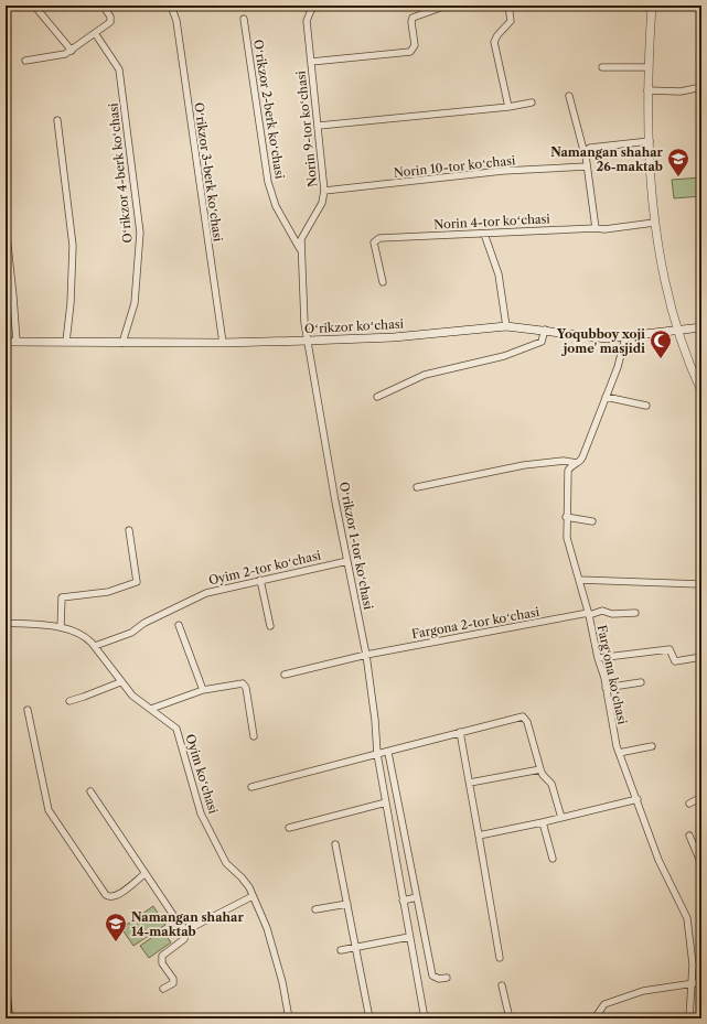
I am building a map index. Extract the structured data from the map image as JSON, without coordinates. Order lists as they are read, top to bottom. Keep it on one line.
{"streets":{"main road":["Oʻrikzor koʻchasi"],"street":["Oʻrikzor 2-berk koʻchasi","Norin 9-tor koʻchasi","Norin 10-tor koʻchasi","Oʻrikzor 3-berk koʻchasi","Oʻrikzor 4-berk koʻchasi","Norin 4-tor koʻchasi","Oʻrikzor 1-tor koʻchasi","Oyim 2-tor koʻchasi","Fargona 2-tor koʻchasi","Fargʻona koʻchasi","Oyim koʻchasi"]},"crossings":[["Oʻrikzor 2-berk koʻchasi","Norin 9-tor koʻchasi"],["Oʻrikzor 2-berk koʻchasi","Oʻrikzor 1-tor koʻchasi"],["Norin 9-tor koʻchasi","Norin 10-tor koʻchasi"],["Norin 9-tor koʻchasi","Oʻrikzor 1-tor koʻchasi"],["Oʻrikzor 3-berk koʻchasi","Oʻrikzor koʻchasi"],["Oʻrikzor 4-berk koʻchasi","Oʻrikzor koʻchasi"],["Oʻrikzor koʻchasi","Oʻrikzor 1-tor koʻchasi"],["Oʻrikzor koʻchasi","Fargʻona koʻchasi"],["Oʻrikzor 1-tor koʻchasi","Oyim 2-tor koʻchasi"],["Oʻrikzor 1-tor koʻchasi","Fargona 2-tor koʻchasi"],["Oyim 2-tor koʻchasi","Oyim koʻchasi"],["Fargona 2-tor koʻchasi","Fargʻona koʻchasi"]],"places":{"school or university":["Namangan shahar 26-maktab","Namangan shahar 14-maktab"],"mosque":["Yoqubboy xoji jome' masjidi"]}}
